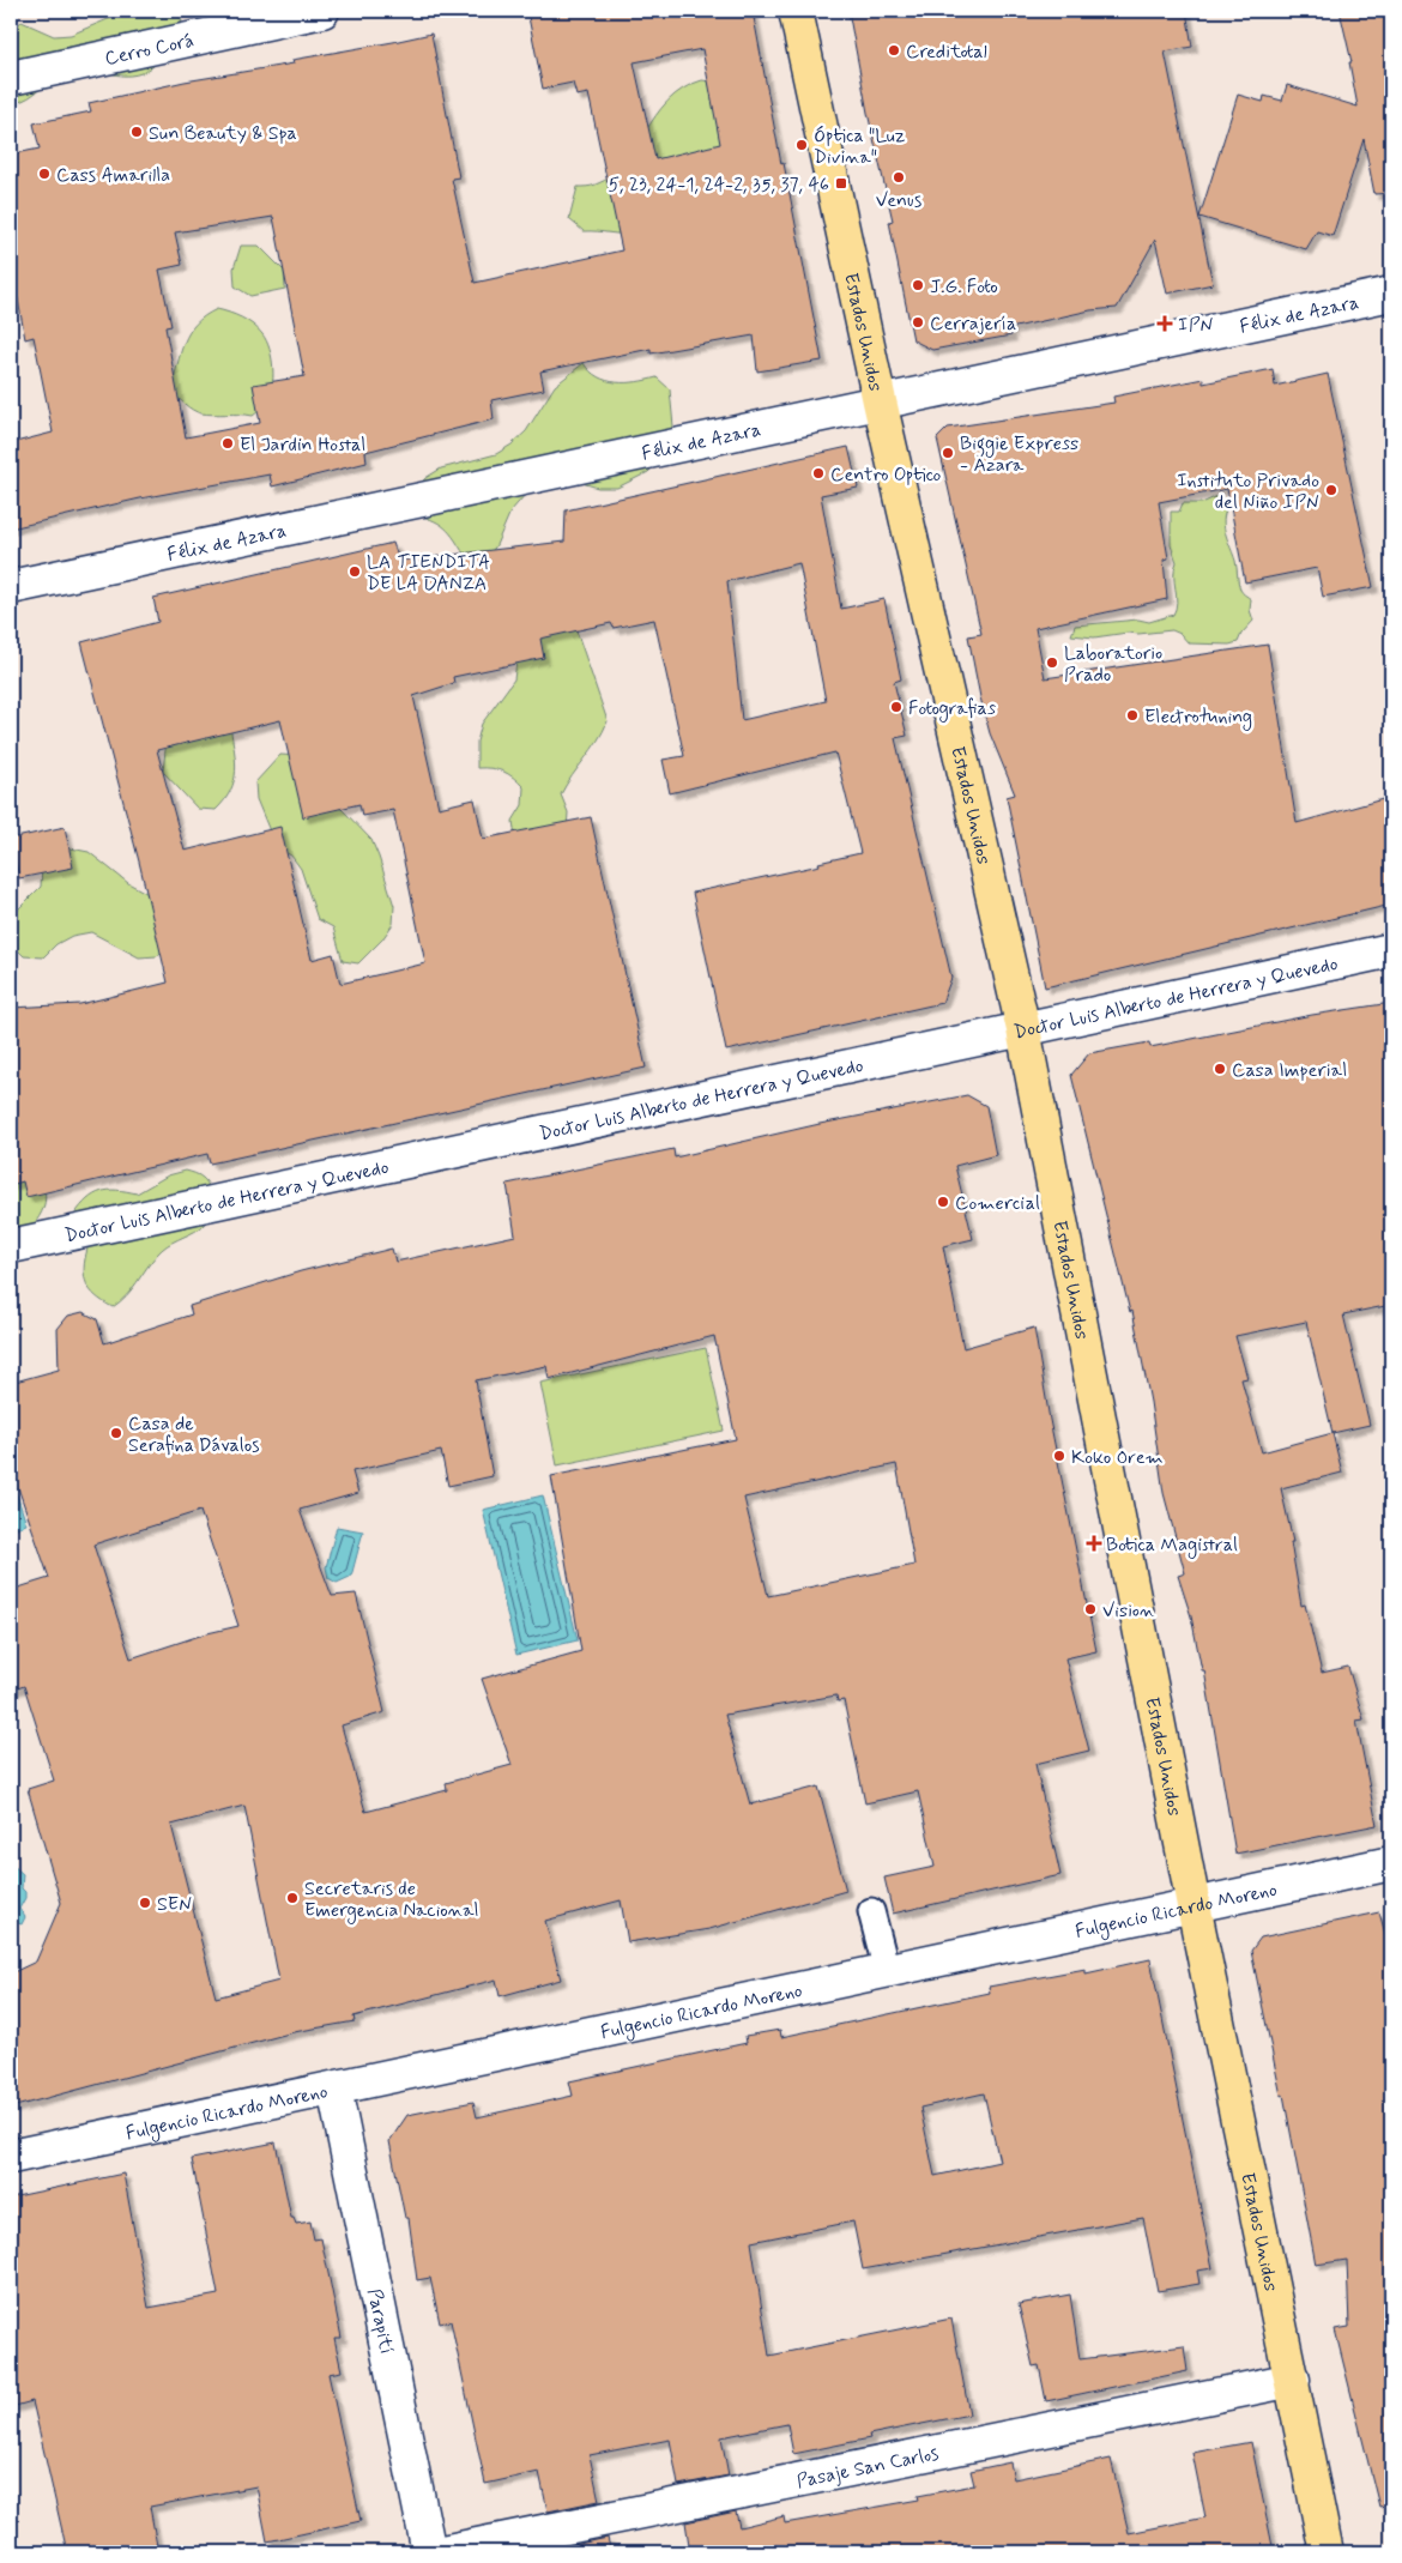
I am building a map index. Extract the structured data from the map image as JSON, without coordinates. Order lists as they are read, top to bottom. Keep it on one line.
{"streets":{"main road":["Estados Unidos"],"street":["Cerro Corá","Félix de Azara","Doctor Luis Alberto de Herrera y Quevedo","Fulgencio Ricardo Moreno","Parapití","Pasaje San Carlos"]},"crossings":[["Félix de Azara","Estados Unidos"],["Estados Unidos","Doctor Luis Alberto de Herrera y Quevedo"],["Estados Unidos","Fulgencio Ricardo Moreno"],["Estados Unidos","Pasaje San Carlos"],["Fulgencio Ricardo Moreno","Parapití"]],"places":{"other":["Creditotal","Sun Beauty & Spa","Óptica \"Luz Divina\"","Cass Amarilla","Venus","J.G. Foto","Cerrajería","El Jardin Hostal","Biggie Express - Azara","Centro Optico","Instituto Privado del Niño IPN","LA TIENDITA DE LA DANZA","Laboratorio Prado","Fotografias","Electrotuning","Casa Imperial","Comercial","Casa de Serafina Dávalos","Koko Orem","Vision","Secretaris de Emergencia Nacional","SEN"],"transit":["5, 23, 24-1, 24-2, 35, 37, 46"],"health":["IPN","Botica Magistral"]}}
